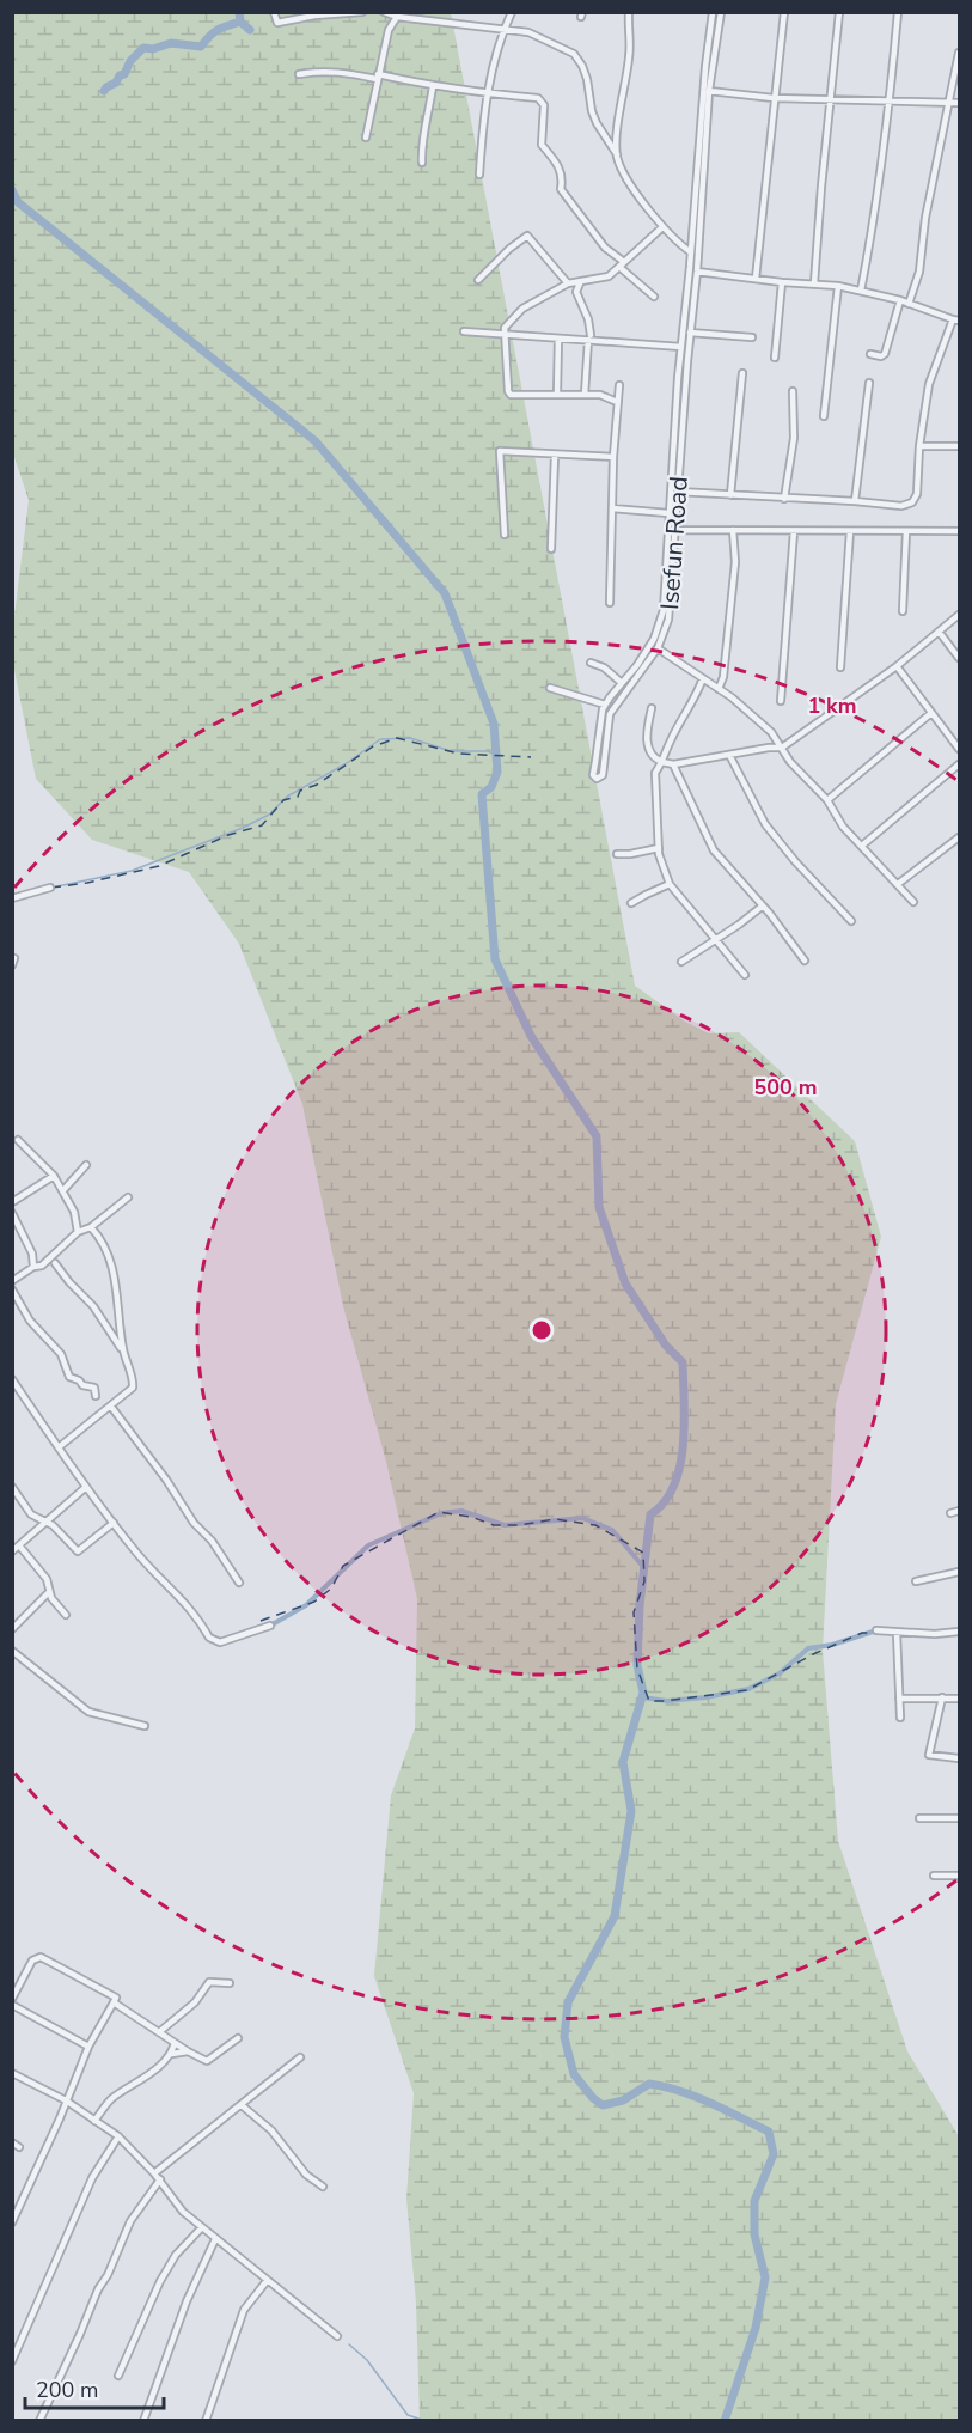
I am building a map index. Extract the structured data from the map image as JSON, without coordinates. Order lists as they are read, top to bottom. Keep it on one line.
{"streets":{"street":["Isefun Road"]},"scale_bar":"200 m","rings":["1 km","500 m"]}
